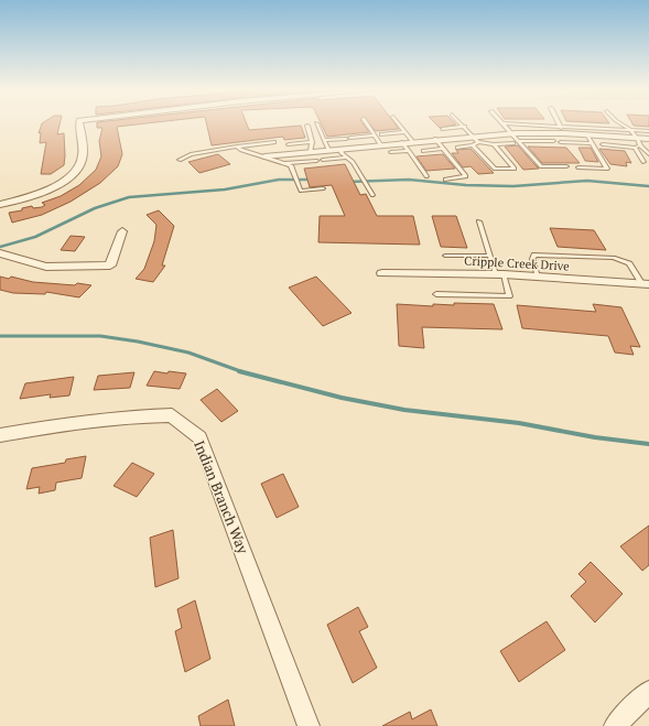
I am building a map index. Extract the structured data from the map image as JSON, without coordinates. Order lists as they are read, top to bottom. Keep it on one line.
{"streets":{"street":["Cripple Creek Drive","Indian Branch Way"]}}
